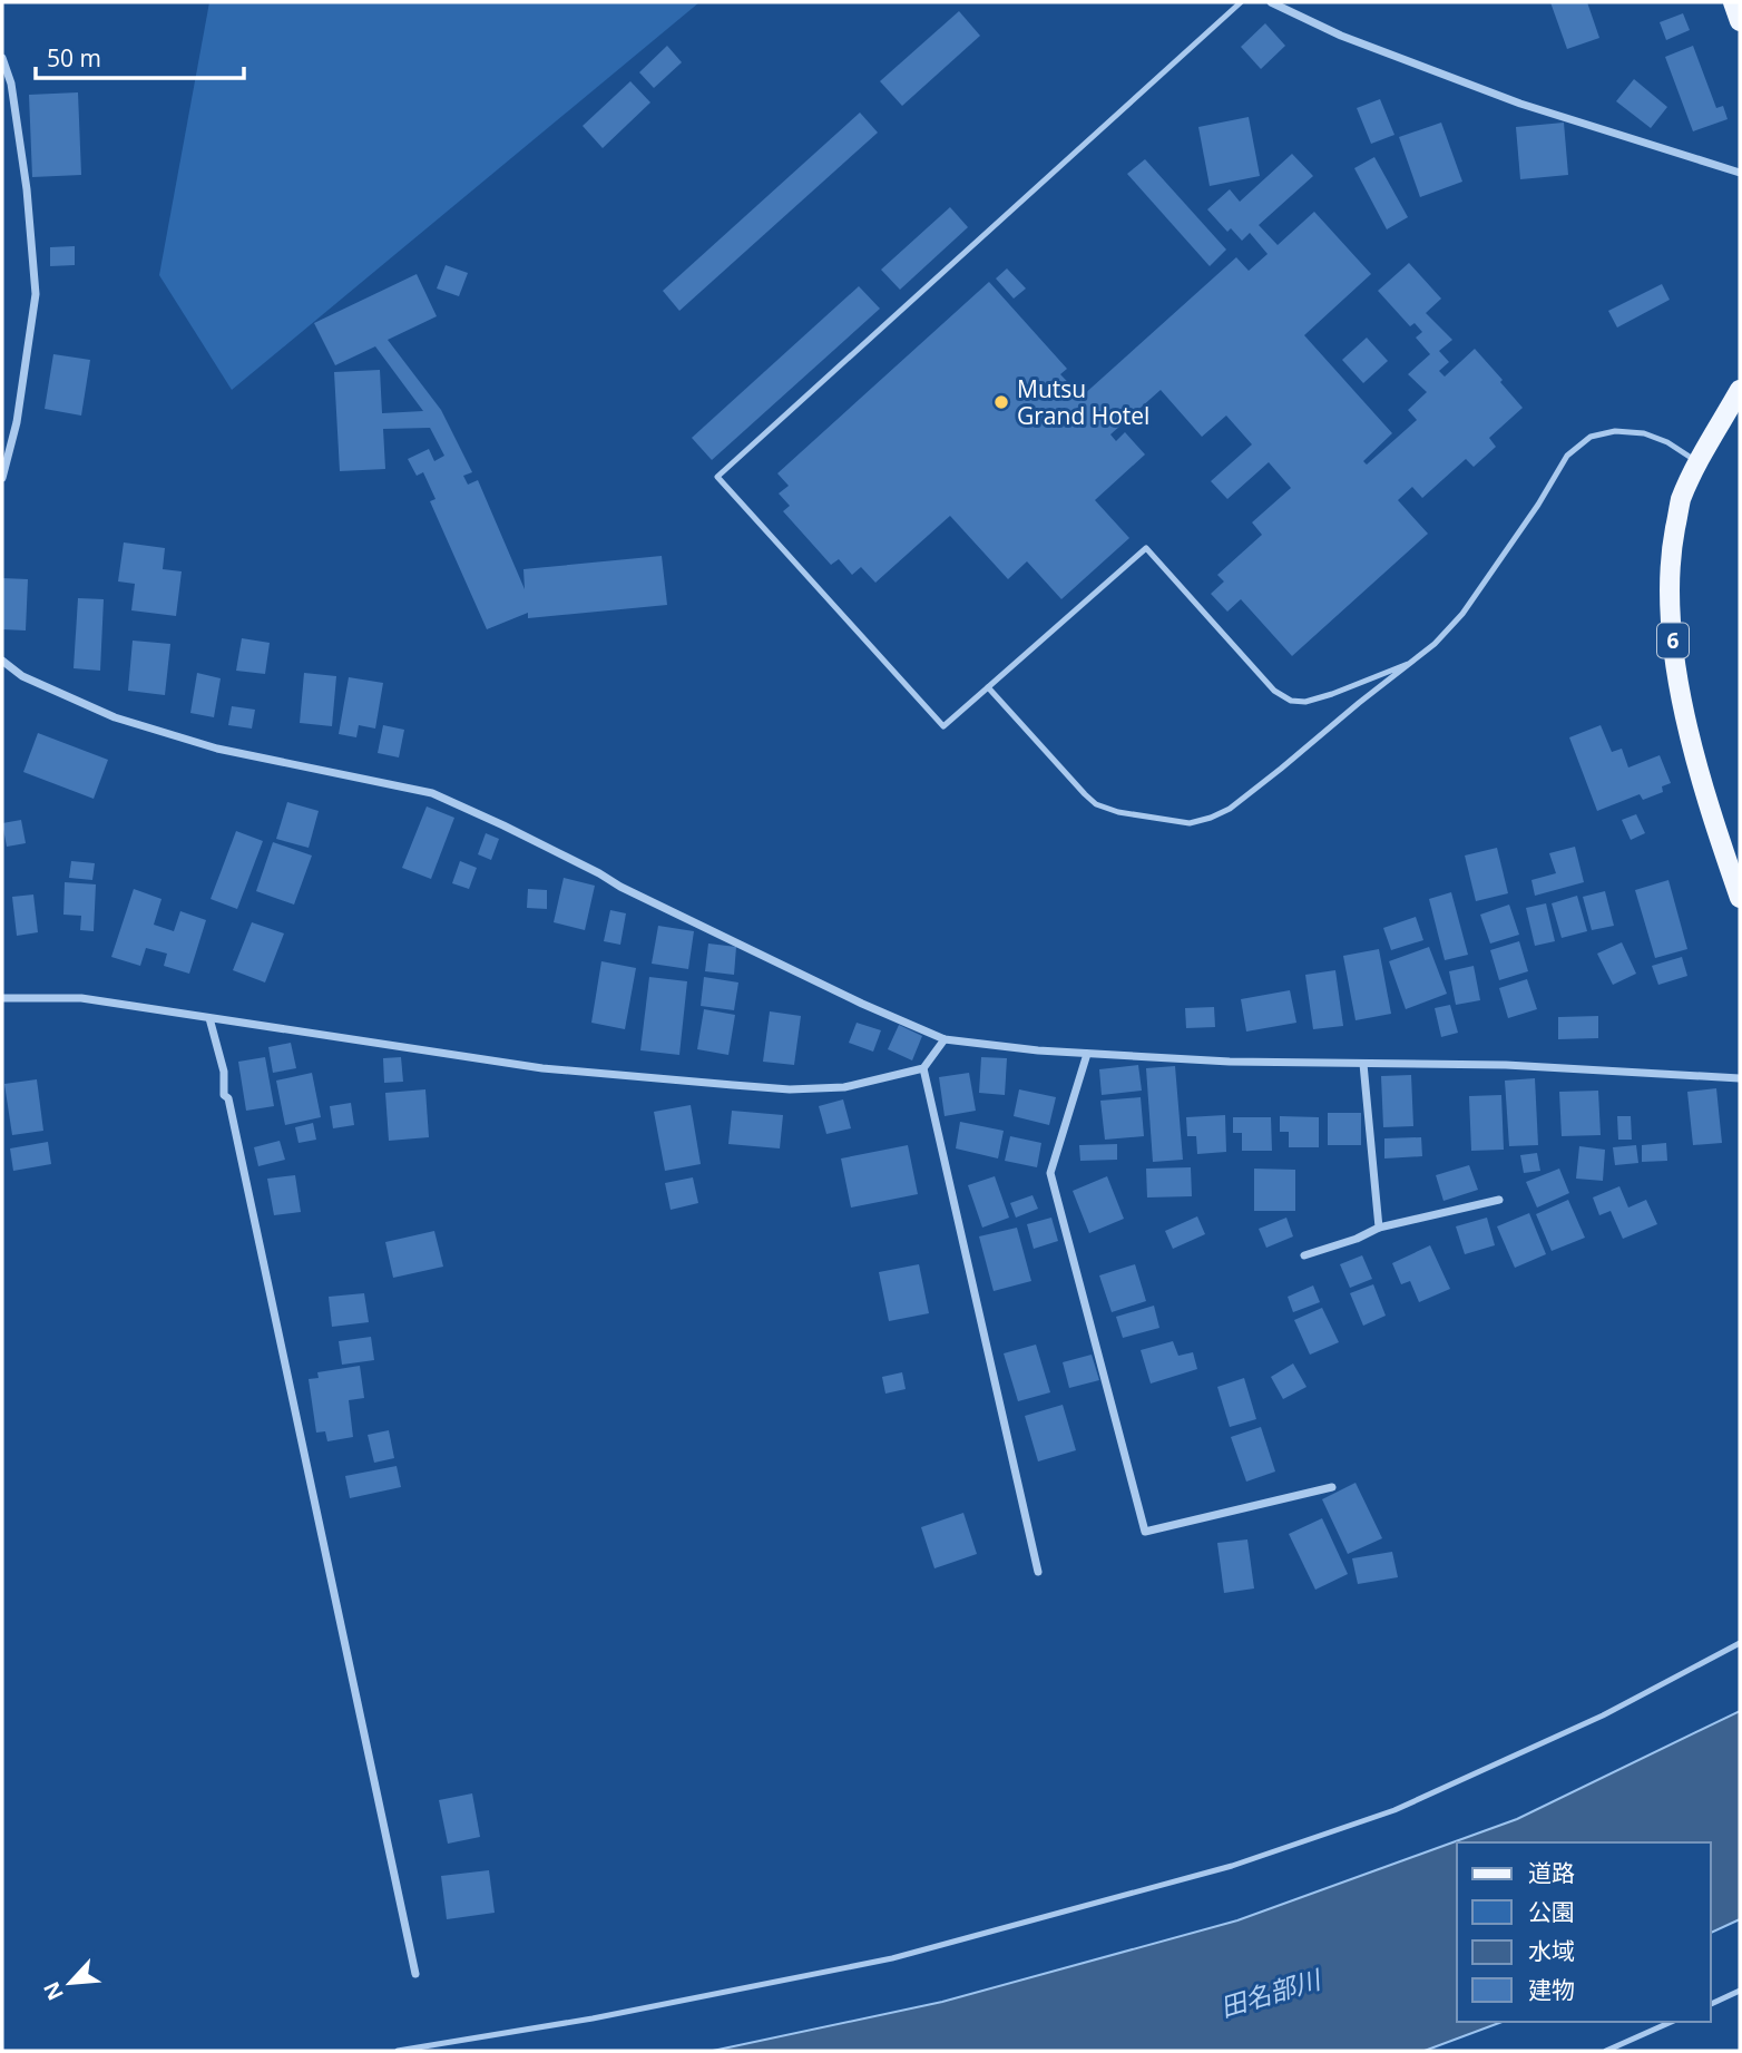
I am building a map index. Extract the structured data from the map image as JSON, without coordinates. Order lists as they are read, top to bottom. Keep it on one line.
{"streets":{"main road":["6"]},"water":["田名部川"],"places":["Mutsu Grand Hotel"],"legend":["道路","公園","水域","建物"],"scale_bar":"50 m","north":"bottom left"}
